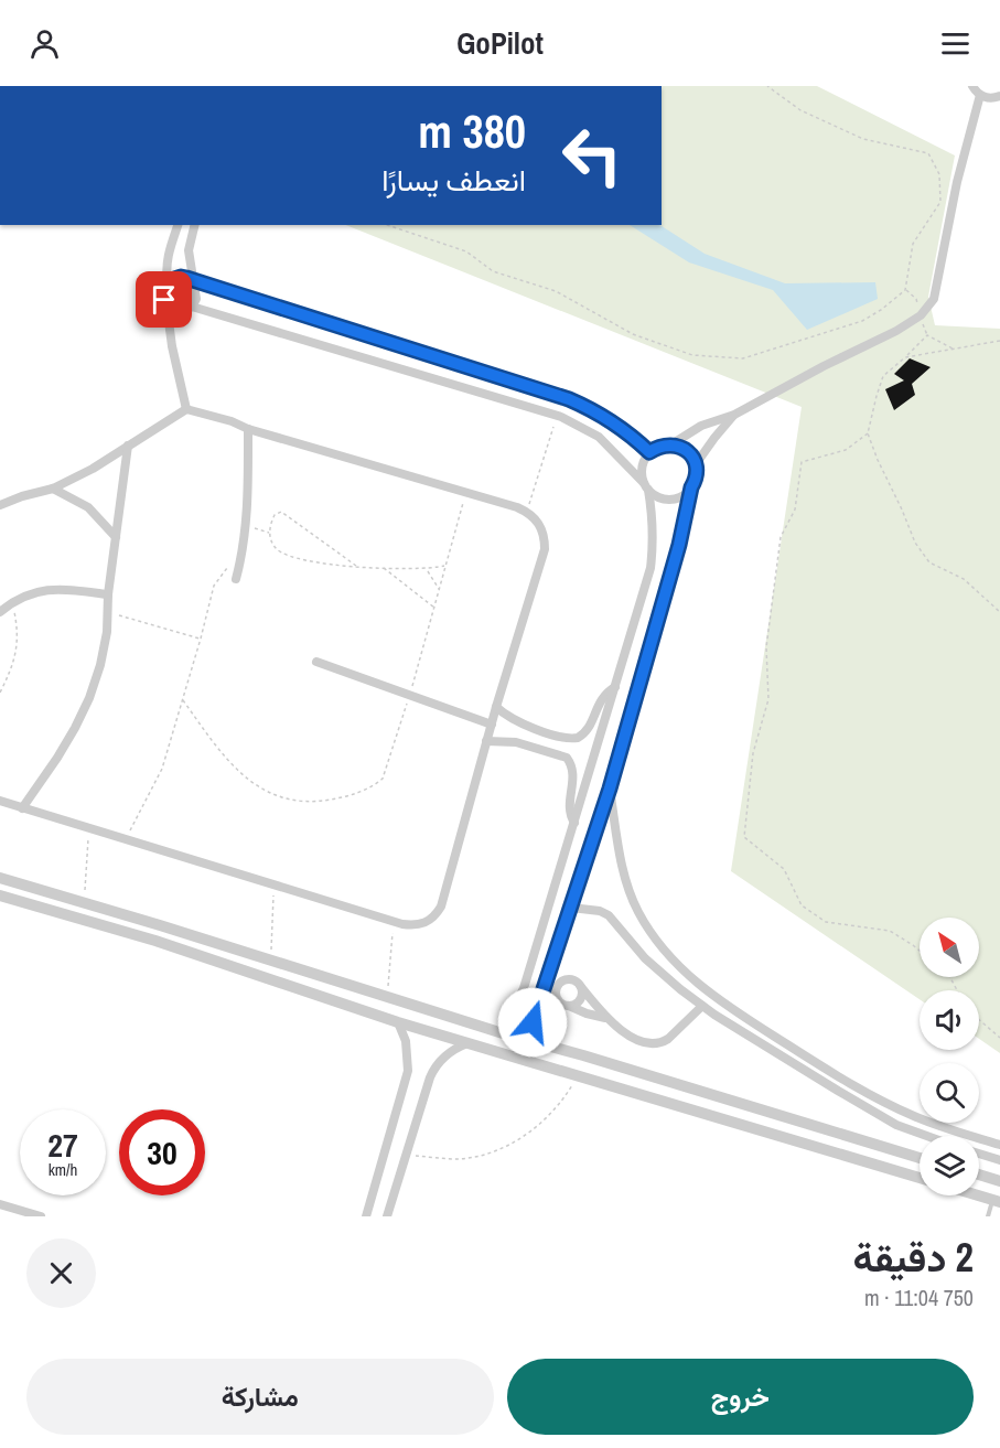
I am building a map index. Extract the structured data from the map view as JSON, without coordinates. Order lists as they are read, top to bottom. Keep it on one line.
{"north":"top left","page":{"header":"GoPilot","turn":["380 m","انعطف يسارًا"],"speed":"27 km/h","limit":"30","heading":["2 دقيقة","750 m · 11:04"],"buttons":["خروج","مشاركة"]}}
